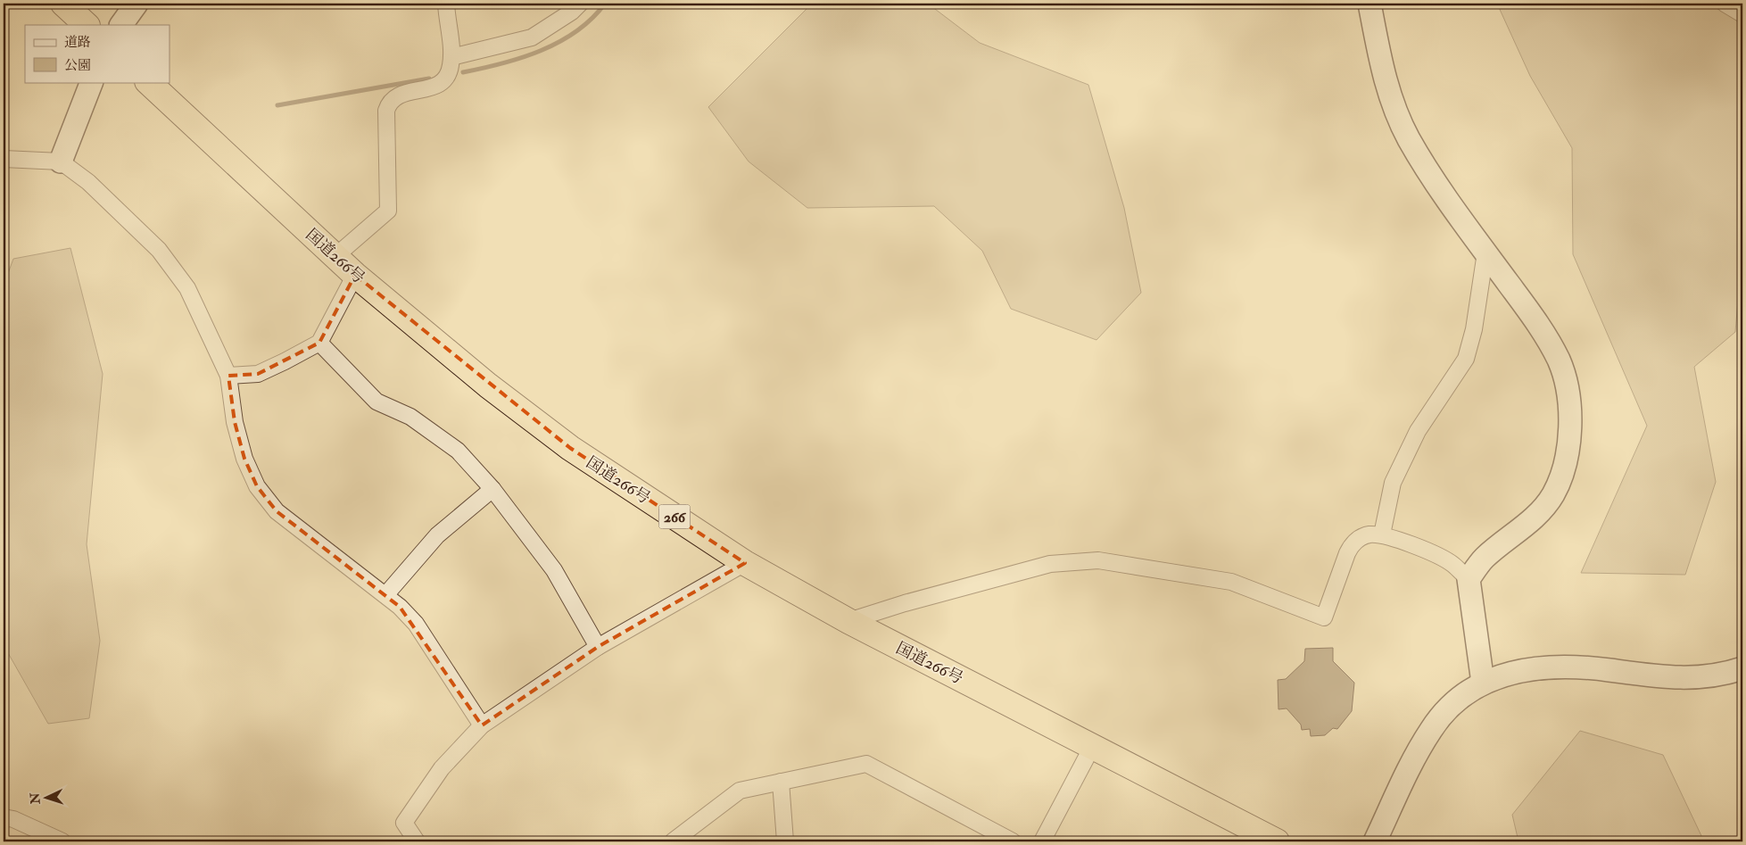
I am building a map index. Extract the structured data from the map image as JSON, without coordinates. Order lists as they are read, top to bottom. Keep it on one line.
{"streets":{"highway":["国道266号","266"]},"legend":["道路","公園"],"north":"left"}
